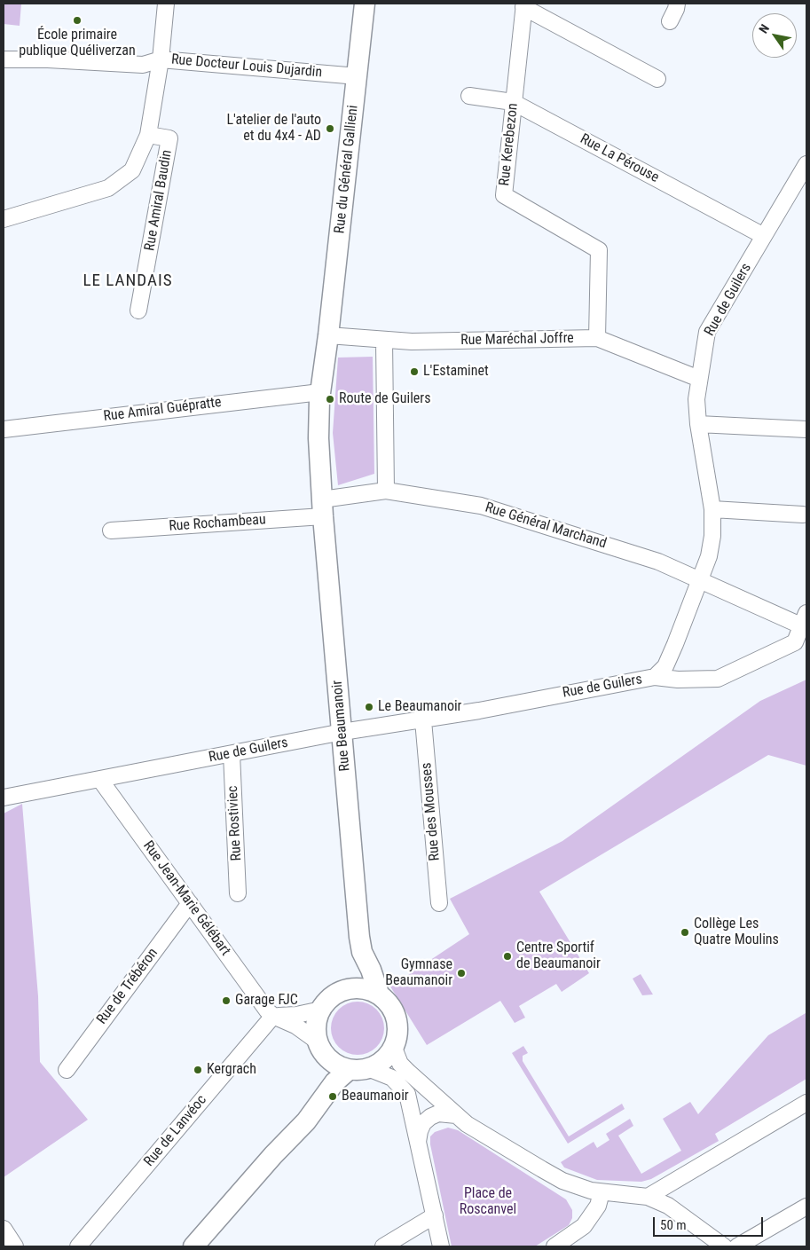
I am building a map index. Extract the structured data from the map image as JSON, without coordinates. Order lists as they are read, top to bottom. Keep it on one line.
{"streets":{"main road":["Rue du Général Gallieni","Rue Beaumanoir"],"street":["Rue Docteur Louis Dujardin","Rue Kerebezon","Rue La Pérouse","Rue Amiral Baudin","Rue de Guilers","Rue Maréchal Joffre","Rue Amiral Guépratte","Rue Rochambeau","Rue Général Marchand","Rue des Mousses","Rue Rostiviec","Rue Jean-Marie Gélébart","Rue de Trébéron","Rue de Lanvéoc"]},"crossings":[["Rue Docteur Louis Dujardin","Rue du Général Gallieni"],["Rue Kerebezon","Rue La Pérouse"],["Rue Kerebezon","Rue Maréchal Joffre"],["Rue La Pérouse","Rue de Guilers"],["Rue du Général Gallieni","Rue Maréchal Joffre"],["Rue du Général Gallieni","Rue Amiral Guépratte"],["Rue du Général Gallieni","Rue Beaumanoir"],["Rue de Guilers","Rue Maréchal Joffre"],["Rue de Guilers","Rue Général Marchand"],["Rue de Guilers","Rue Beaumanoir"],["Rue de Guilers","Rue des Mousses"],["Rue de Guilers","Rue Rostiviec"],["Rue de Guilers","Rue Jean-Marie Gélébart"],["Rue Amiral Guépratte","Rue Beaumanoir"],["Rue Rochambeau","Rue Général Marchand"],["Rue Rochambeau","Rue Beaumanoir"],["Rue Général Marchand","Rue Beaumanoir"],["Rue Jean-Marie Gélébart","Rue de Trébéron"],["Rue Jean-Marie Gélébart","Rue de Lanvéoc"]],"districts":["LE LANDAIS"],"parks":["Place de Roscanvel"],"places":["École primaire publique Quéliverzan","L'atelier de l'auto et du 4x4 - AD","L'Estaminet","Route de Guilers","Le Beaumanoir","Collège Les Quatre Moulins","Centre Sportif de Beaumanoir","Gymnase Beaumanoir","Garage FJC","Kergrach","Beaumanoir"],"scale_bar":"50 m","north":"top left"}
